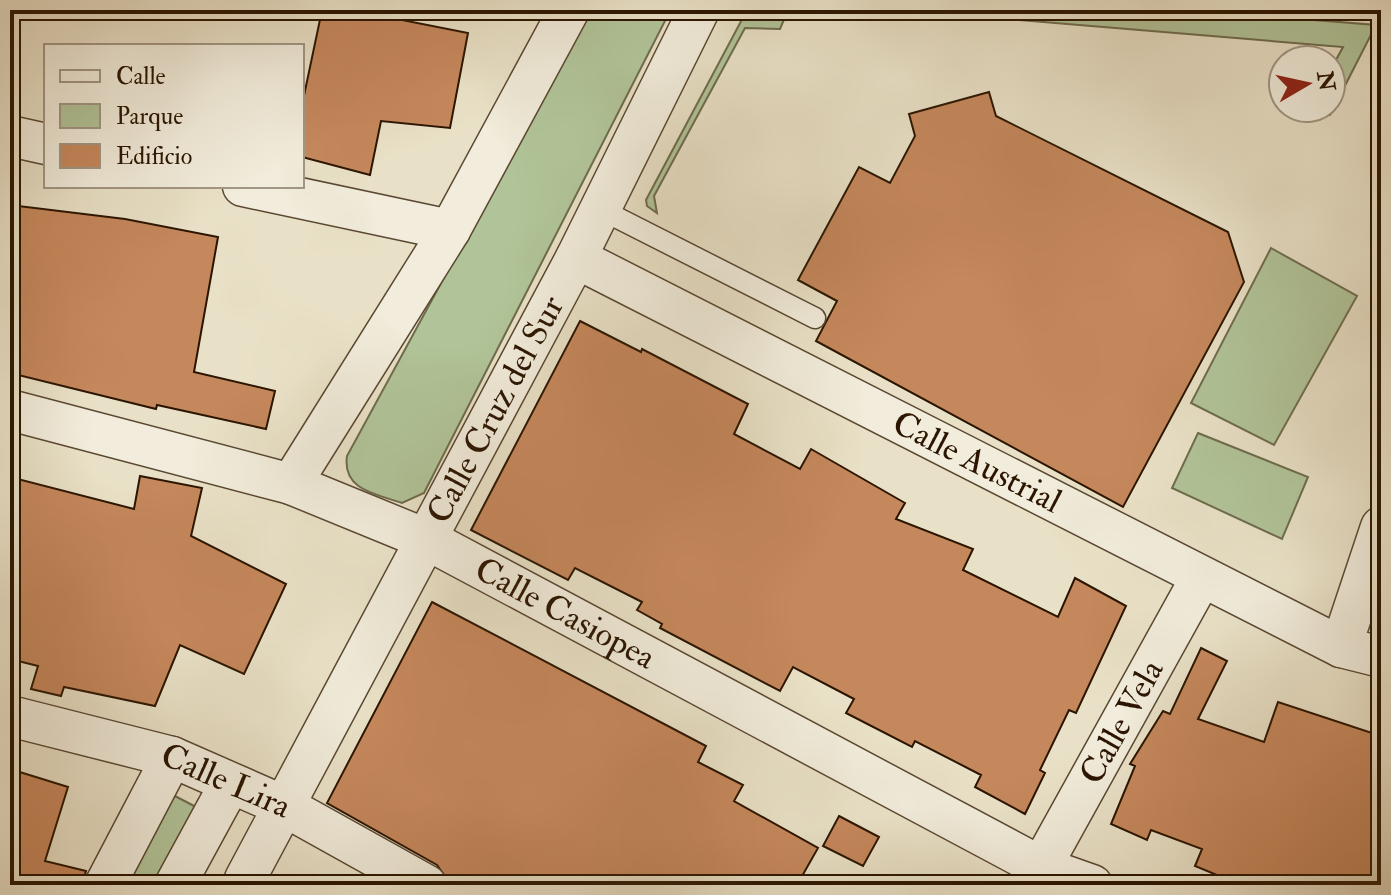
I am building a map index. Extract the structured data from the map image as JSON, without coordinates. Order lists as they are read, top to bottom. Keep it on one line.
{"streets":{"street":["Calle Cruz del Sur","Calle Austrial","Calle Casiopea","Calle Vela","Calle Lira"]},"crossings":[["Calle Cruz del Sur","Calle Austrial"],["Calle Cruz del Sur","Calle Casiopea"],["Calle Cruz del Sur","Calle Lira"],["Calle Austrial","Calle Vela"],["Calle Casiopea","Calle Vela"]],"legend":["Calle","Parque","Edificio"],"north":"right"}
